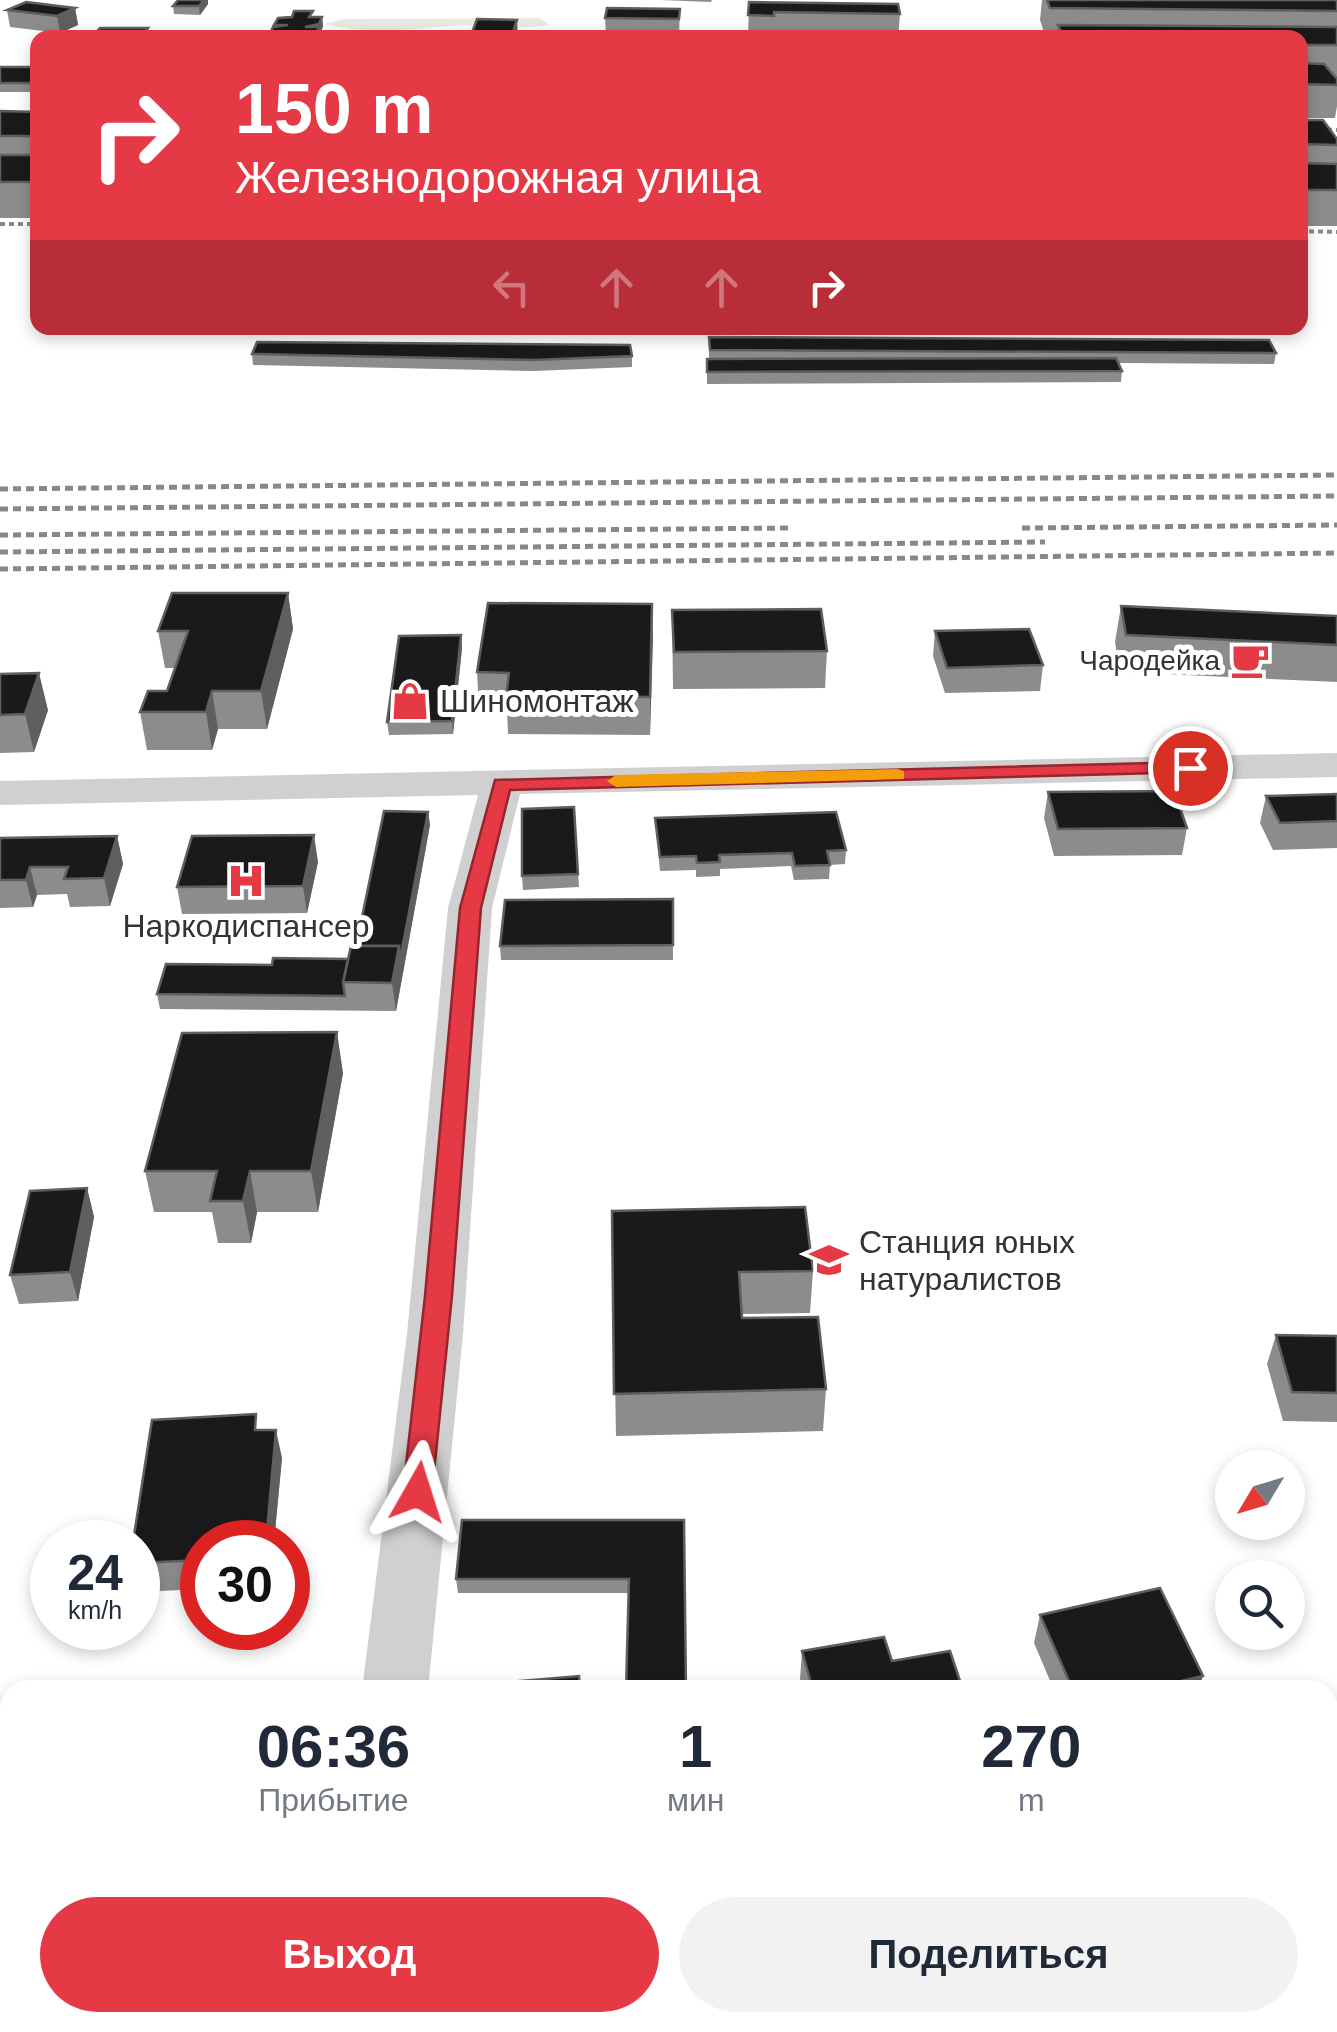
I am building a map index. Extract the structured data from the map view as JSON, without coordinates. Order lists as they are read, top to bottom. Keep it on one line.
{"places":{"cafe":["Чародейка"],"shop":["Шиномонтаж"],"hospital":["Наркодиспансер"],"school or university":["Станция юных натуралистов"]},"north":"bottom left","page":{"turn":["150 m","Железнодорожная улица"],"speed":"24 km/h","limit":"30","eta":["06:36","Прибытие","1","мин","270","m"],"buttons":["Выход","Поделиться"]}}
